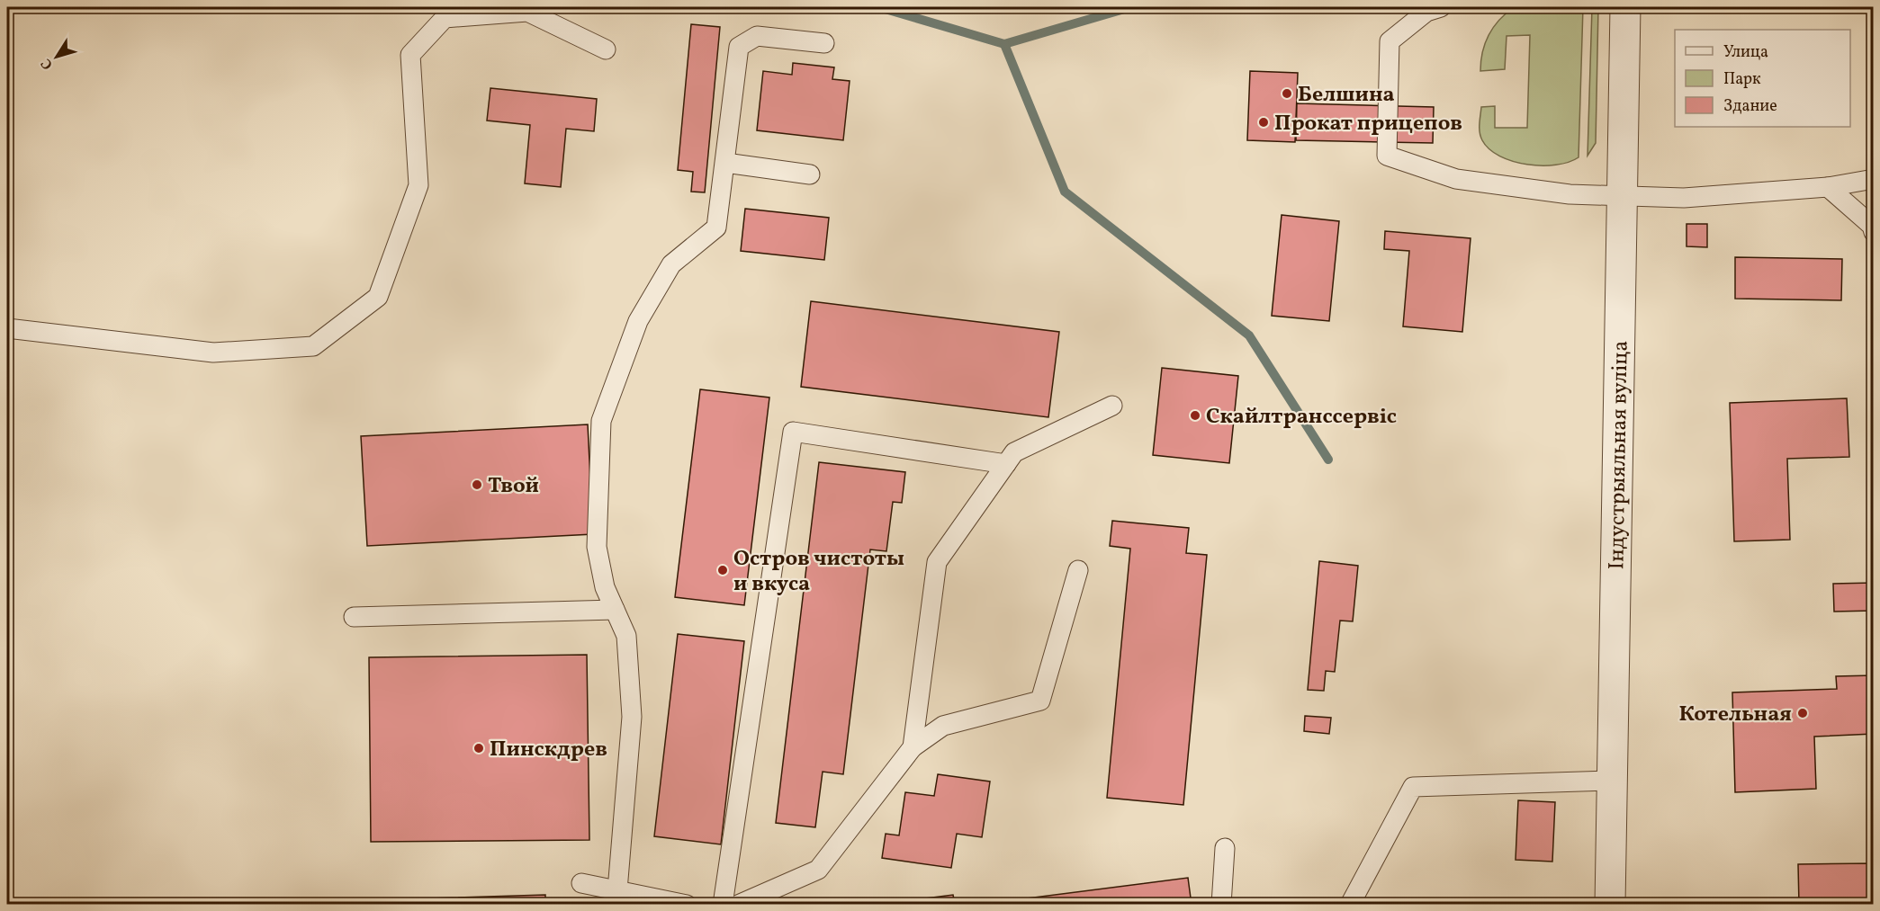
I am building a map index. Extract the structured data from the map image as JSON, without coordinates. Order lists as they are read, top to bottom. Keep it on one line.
{"streets":{"street":["Індустрыяльная вуліца"]},"places":["Белшина","Прокат прицепов","Скайлтранссервіс","Твой","Остров чистоты и вкуса","Котельная","Пинскдрев"],"legend":["Улица","Парк","Здание"],"north":"bottom left"}
